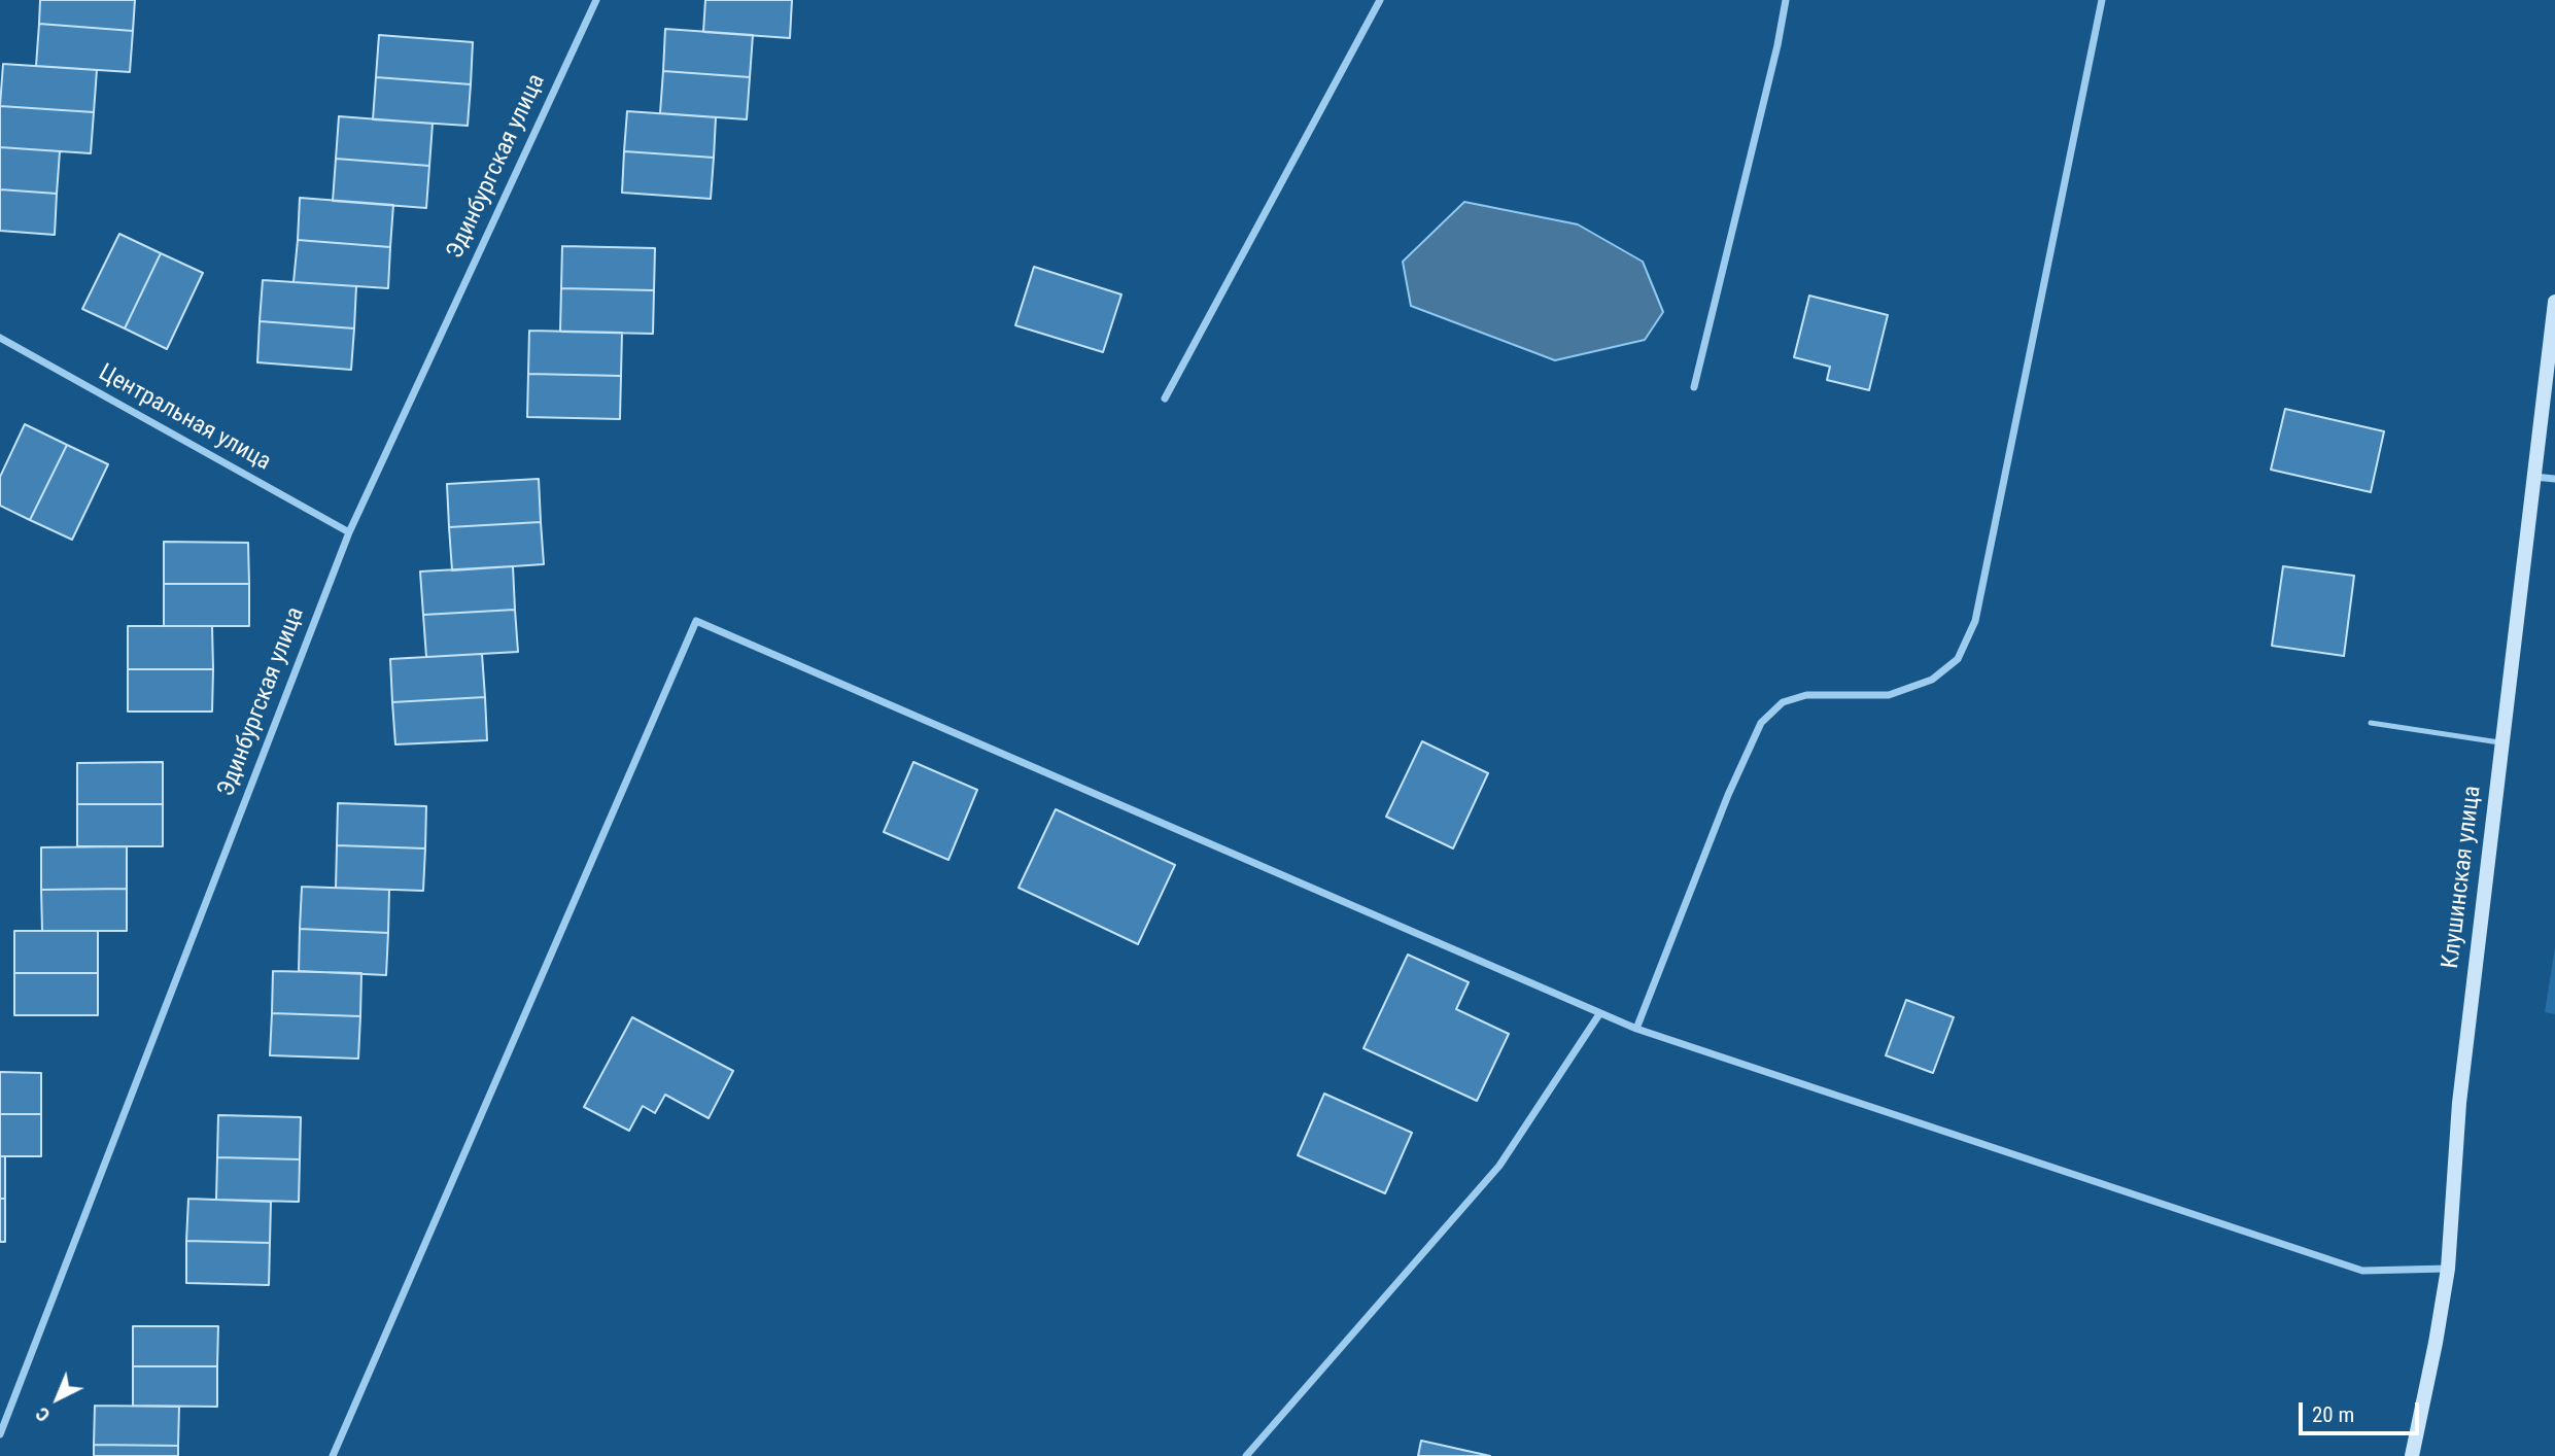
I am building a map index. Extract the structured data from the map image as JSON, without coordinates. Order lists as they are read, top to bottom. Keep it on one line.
{"streets":{"main road":["Клушинская улица"],"street":["Эдинбургская улица","Центральная улица"]},"crossings":[["Эдинбургская улица","Центральная улица"]],"scale_bar":"20 m","north":"bottom left"}
